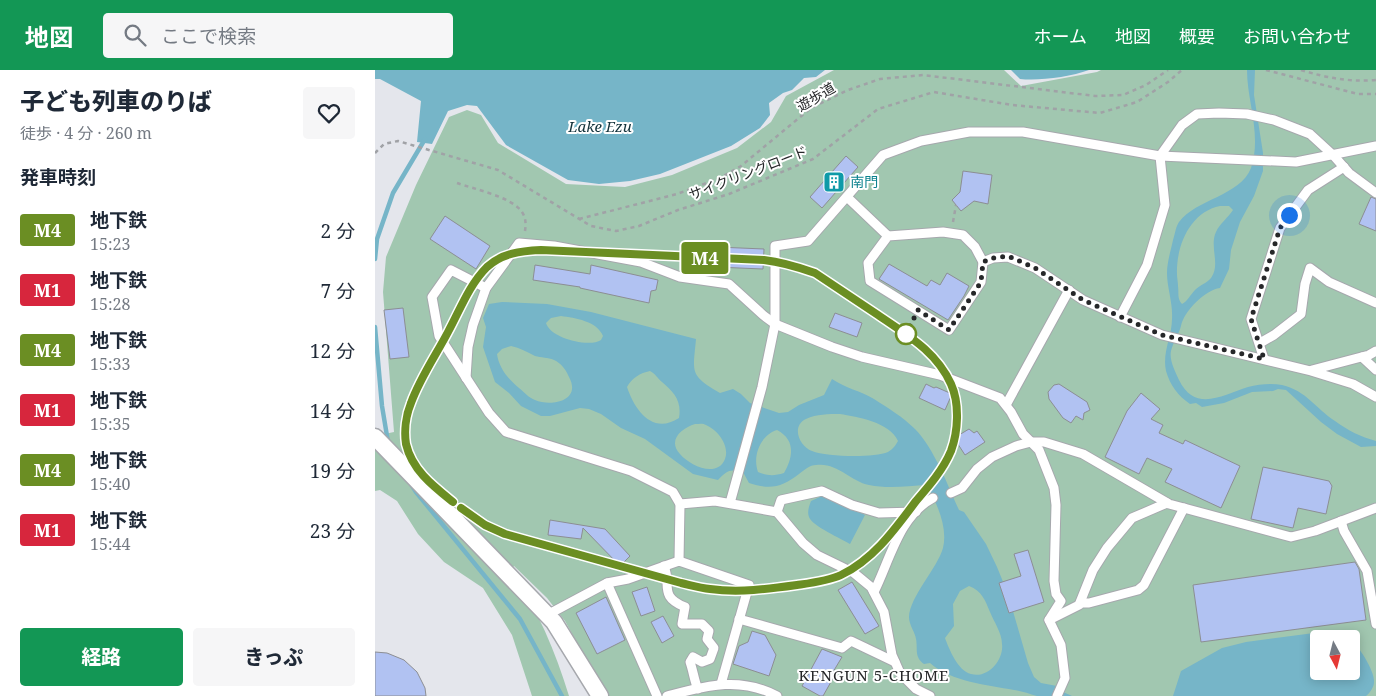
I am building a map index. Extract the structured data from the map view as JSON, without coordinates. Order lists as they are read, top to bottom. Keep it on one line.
{"streets":{"path":["遊歩道","サイクリングロード"]},"crossings":[["遊歩道","サイクリングロード"]],"districts":["KENGUN 5-CHOME"],"water":["Lake Ezu"],"places":{"building":["南門"]},"lines":["metro line M4"],"north":"bottom","page":{"header":"地図","search":"ここで検索","nav":["ホーム","地図","概要","お問い合わせ"],"heading":[["子ども列車のりば","徒歩 · 4 分 · 260 m"],"発車時刻"],"on_map":"M4","list":[{"mark":"M4","name":"地下鉄","note":"15:23","value":"2 分"},{"mark":"M1","name":"地下鉄","note":"15:28","value":"7 分"},{"mark":"M4","name":"地下鉄","note":"15:33","value":"12 分"},{"mark":"M1","name":"地下鉄","note":"15:35","value":"14 分"},{"mark":"M4","name":"地下鉄","note":"15:40","value":"19 分"},{"mark":"M1","name":"地下鉄","note":"15:44","value":"23 分"}],"buttons":["経路","きっぷ"]}}
